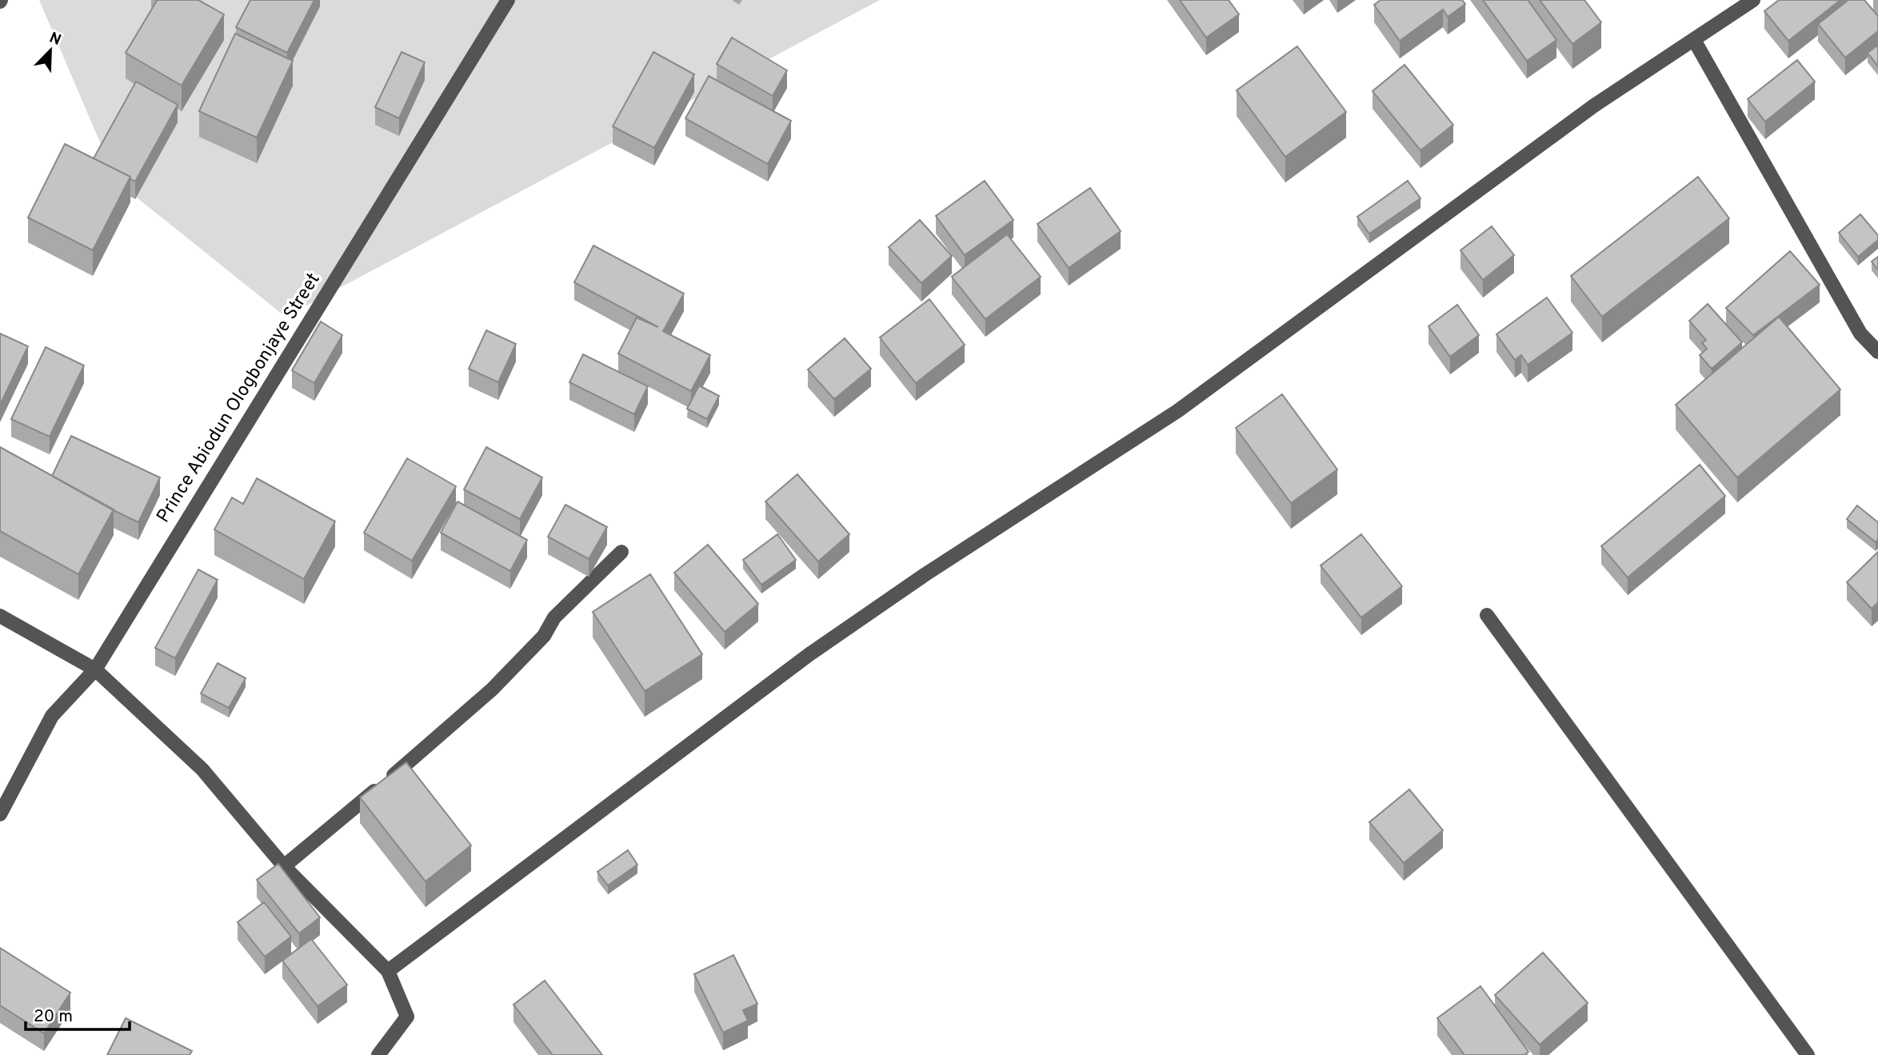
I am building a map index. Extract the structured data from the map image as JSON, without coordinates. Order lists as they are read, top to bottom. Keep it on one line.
{"streets":{"street":["Prince Abiodun Ologbonjaye Street"]},"scale_bar":"20 m","north":"top right"}
